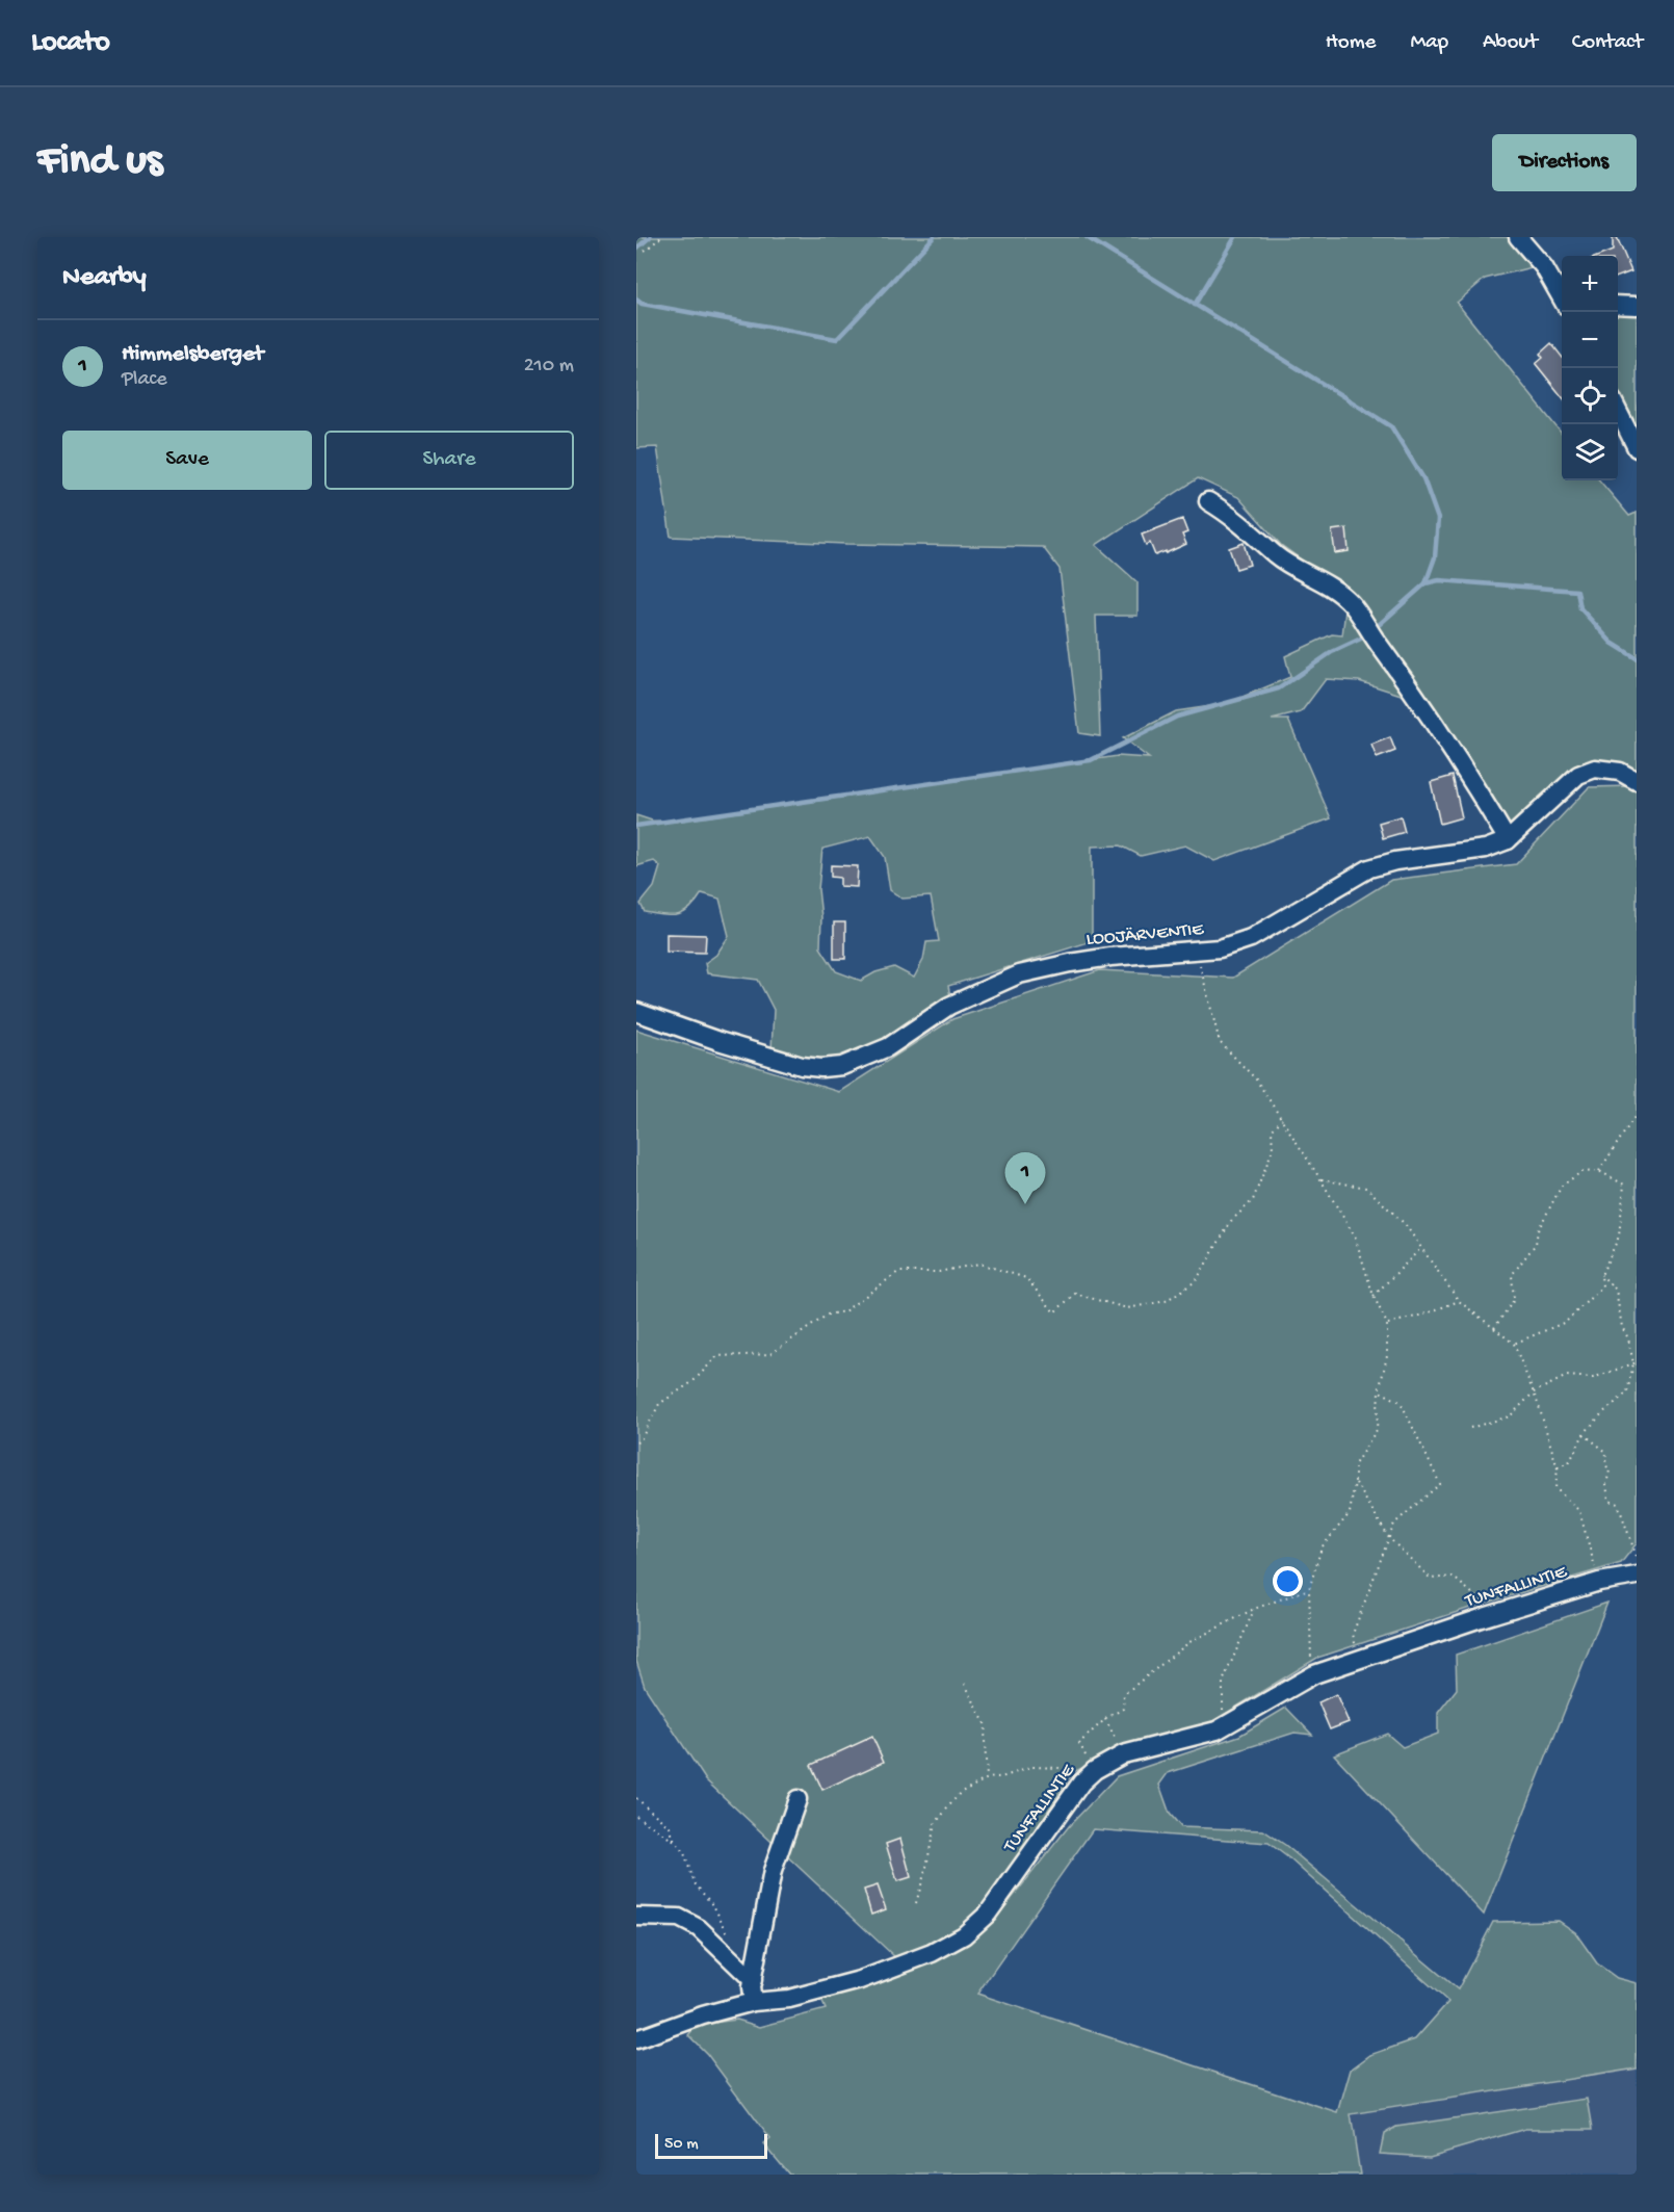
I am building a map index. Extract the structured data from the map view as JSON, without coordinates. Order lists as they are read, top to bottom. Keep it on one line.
{"streets":{"street":["LOOJÄRVENTIE","TUNFALLINTIE"]},"scale_bar":"50 m","page":{"header":"Locato","nav":["Home","Map","About","Contact"],"buttons":["Directions",["Save","Share"]],"title":"Find us","heading":"Nearby","map_buttons":["+","−"],"list":[{"mark":"1","name":"Himmelsberget","note":"Place","value":"210 m"}],"pins":"1","scale":"50 m"}}
